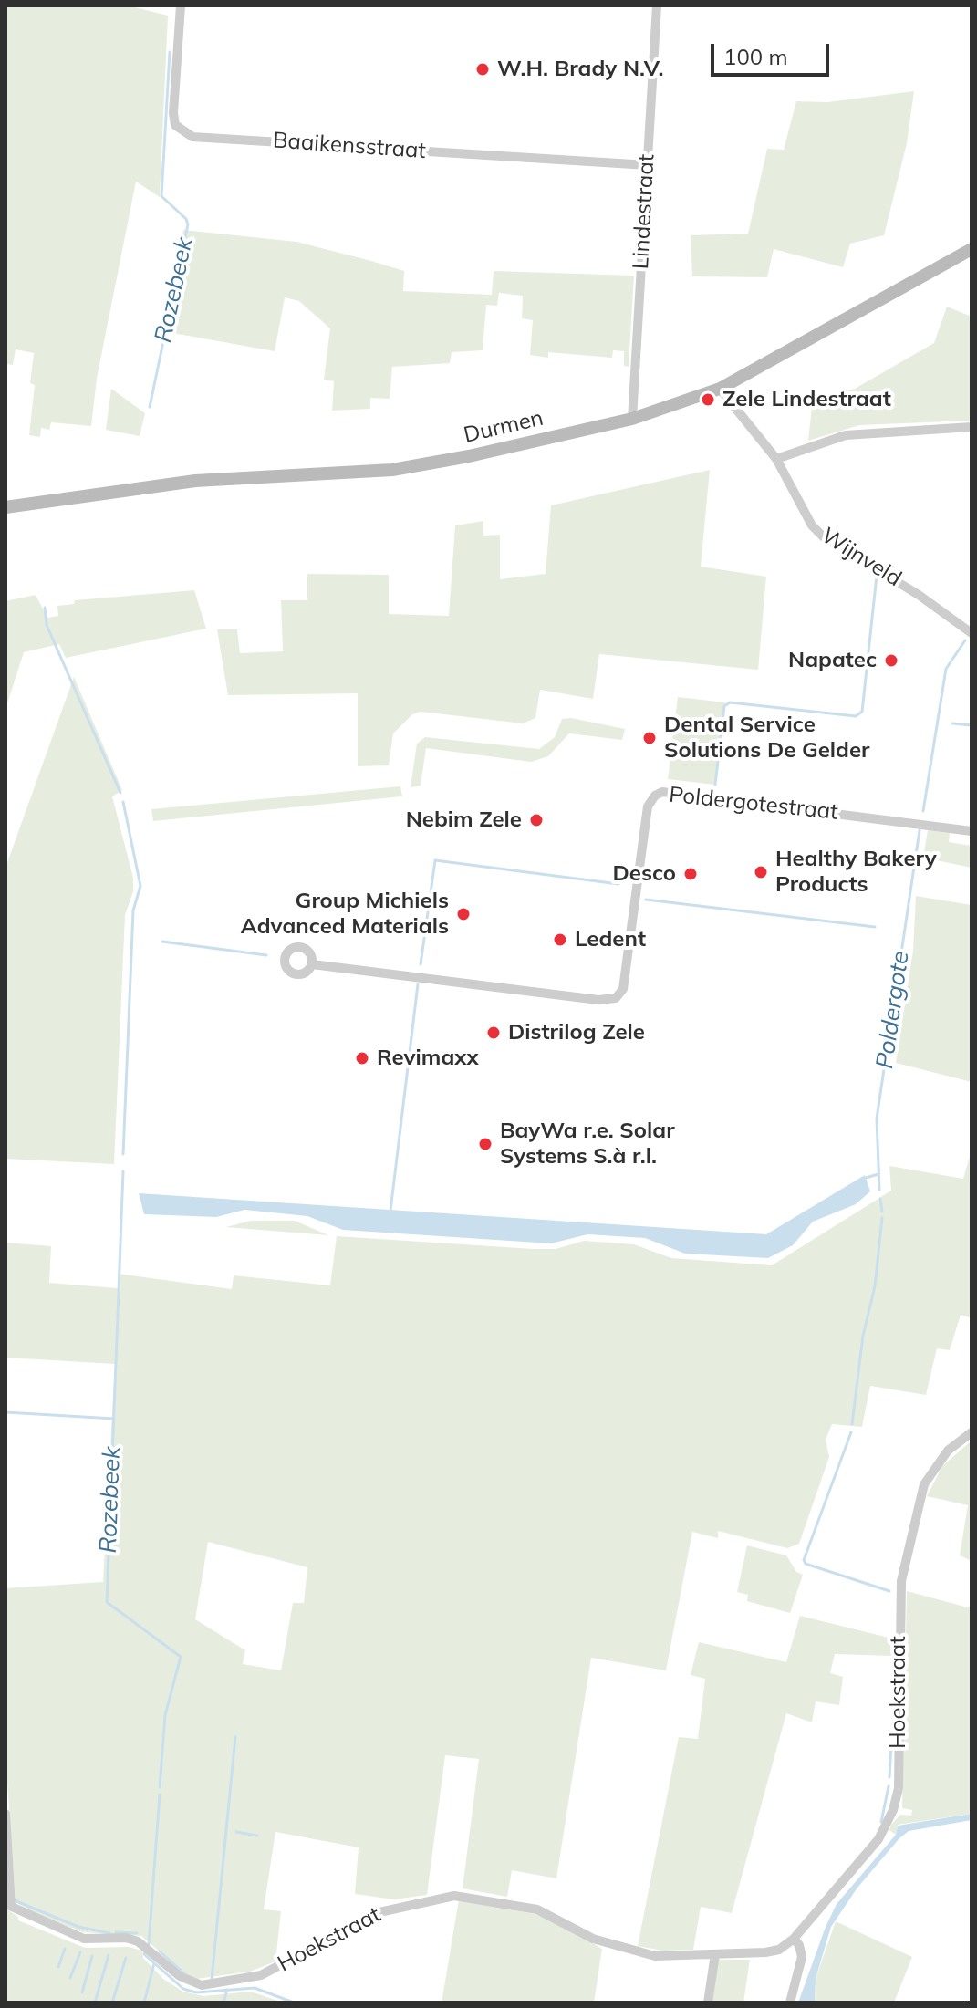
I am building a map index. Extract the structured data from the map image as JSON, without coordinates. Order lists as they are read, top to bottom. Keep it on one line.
{"streets":{"street":["Baaikensstraat","Lindestraat","Durmen","Wijnveld","Poldergotestraat","Hoekstraat"]},"crossings":[["Baaikensstraat","Lindestraat"],["Lindestraat","Durmen"],["Durmen","Wijnveld"]],"water":["Rozebeek","Poldergote"],"places":["W.H. Brady N.V.","Zele Lindestraat","Napatec","Dental Service Solutions De Gelder","Nebim Zele","Healthy Bakery Products","Desco","Group Michiels Advanced Materials","Ledent","Distrilog Zele","Revimaxx","BayWa r.e. Solar Systems S.à r.l."],"scale_bar":"100 m"}
